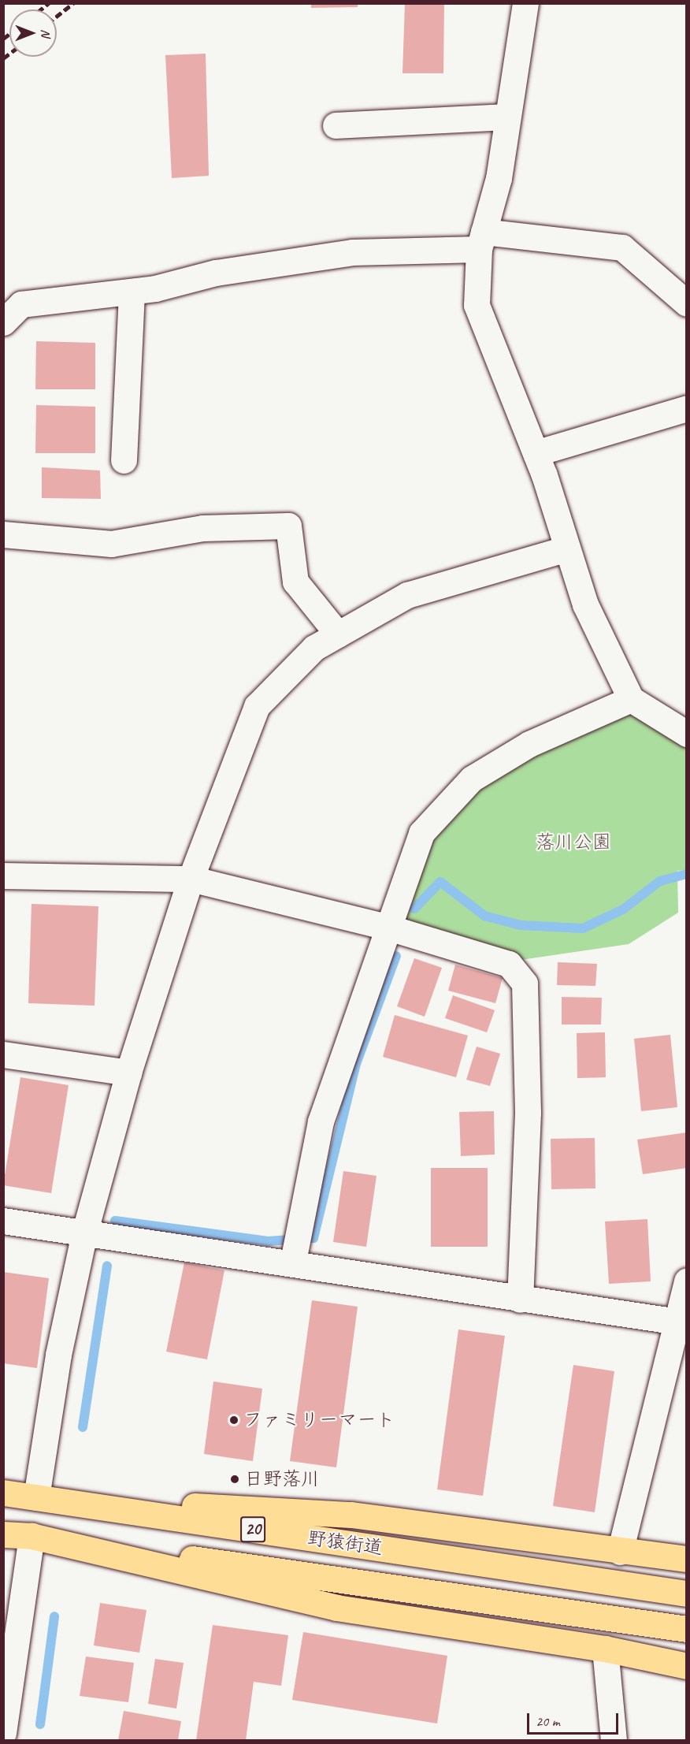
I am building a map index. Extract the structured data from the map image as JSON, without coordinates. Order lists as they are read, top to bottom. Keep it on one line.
{"streets":{"main road":["20","野猿街道"]},"crossings":[["20","野猿街道"]],"parks":["落川公園"],"places":["ファミリーマート","日野落川"],"scale_bar":"20 m","north":"right"}
